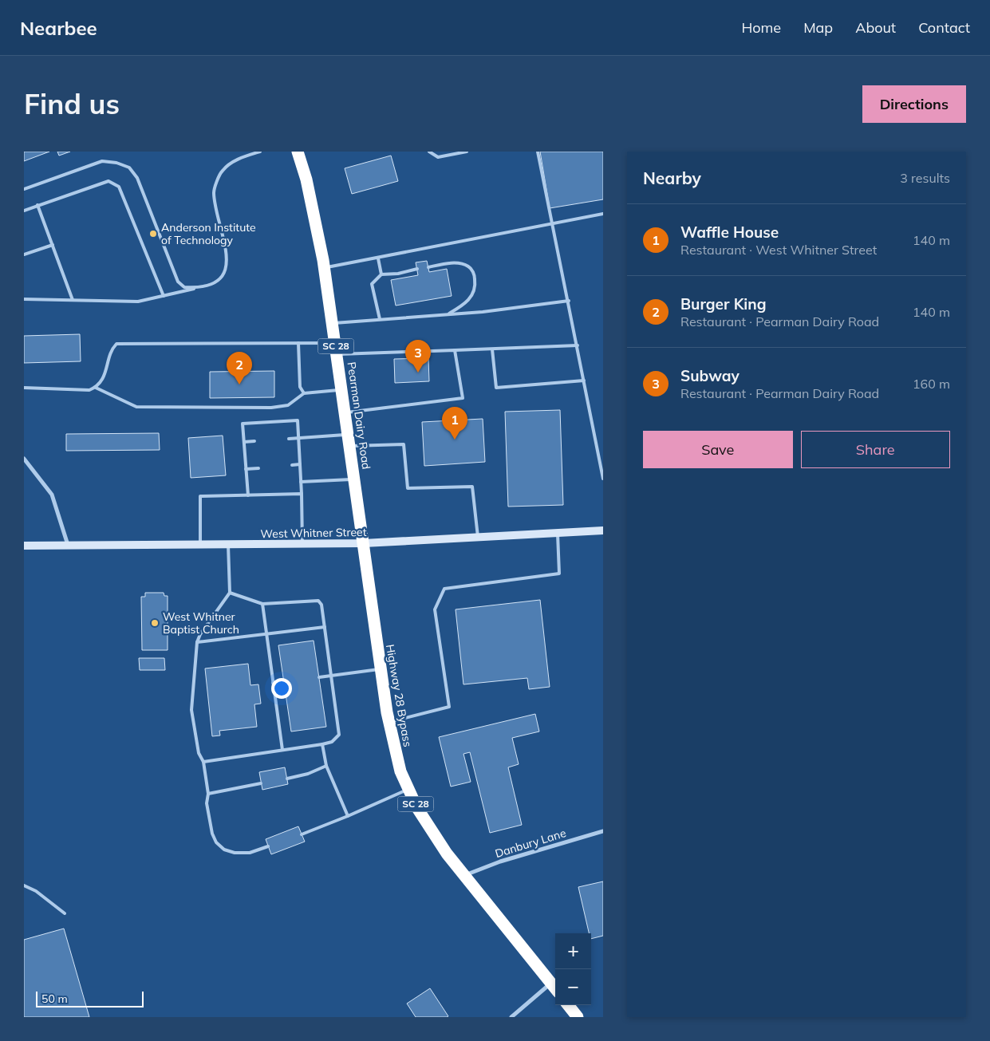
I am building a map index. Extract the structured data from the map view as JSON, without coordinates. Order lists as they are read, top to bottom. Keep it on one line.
{"streets":{"highway":["SC 28","Pearman Dairy Road","Highway 28 Bypass"],"main road":["West Whitner Street"],"street":["Danbury Lane"]},"crossings":[["Pearman Dairy Road","West Whitner Street"],["Pearman Dairy Road","Highway 28 Bypass"],["West Whitner Street","Highway 28 Bypass"],["Highway 28 Bypass","Danbury Lane"]],"places":["Anderson Institute of Technology","West Whitner Baptist Church"],"scale_bar":"50 m","page":{"header":"Nearbee","nav":["Home","Map","About","Contact"],"buttons":["Directions",["Save","Share"]],"title":"Find us","heading":["Nearby","3 results"],"list":[{"mark":"1","name":"Waffle House","note":"Restaurant · West Whitner Street","value":"140 m"},{"mark":"2","name":"Burger King","note":"Restaurant · Pearman Dairy Road","value":"140 m"},{"mark":"3","name":"Subway","note":"Restaurant · Pearman Dairy Road","value":"160 m"}],"pins":["3","2","1"],"map_buttons":["+","−"],"scale":"50 m"}}
